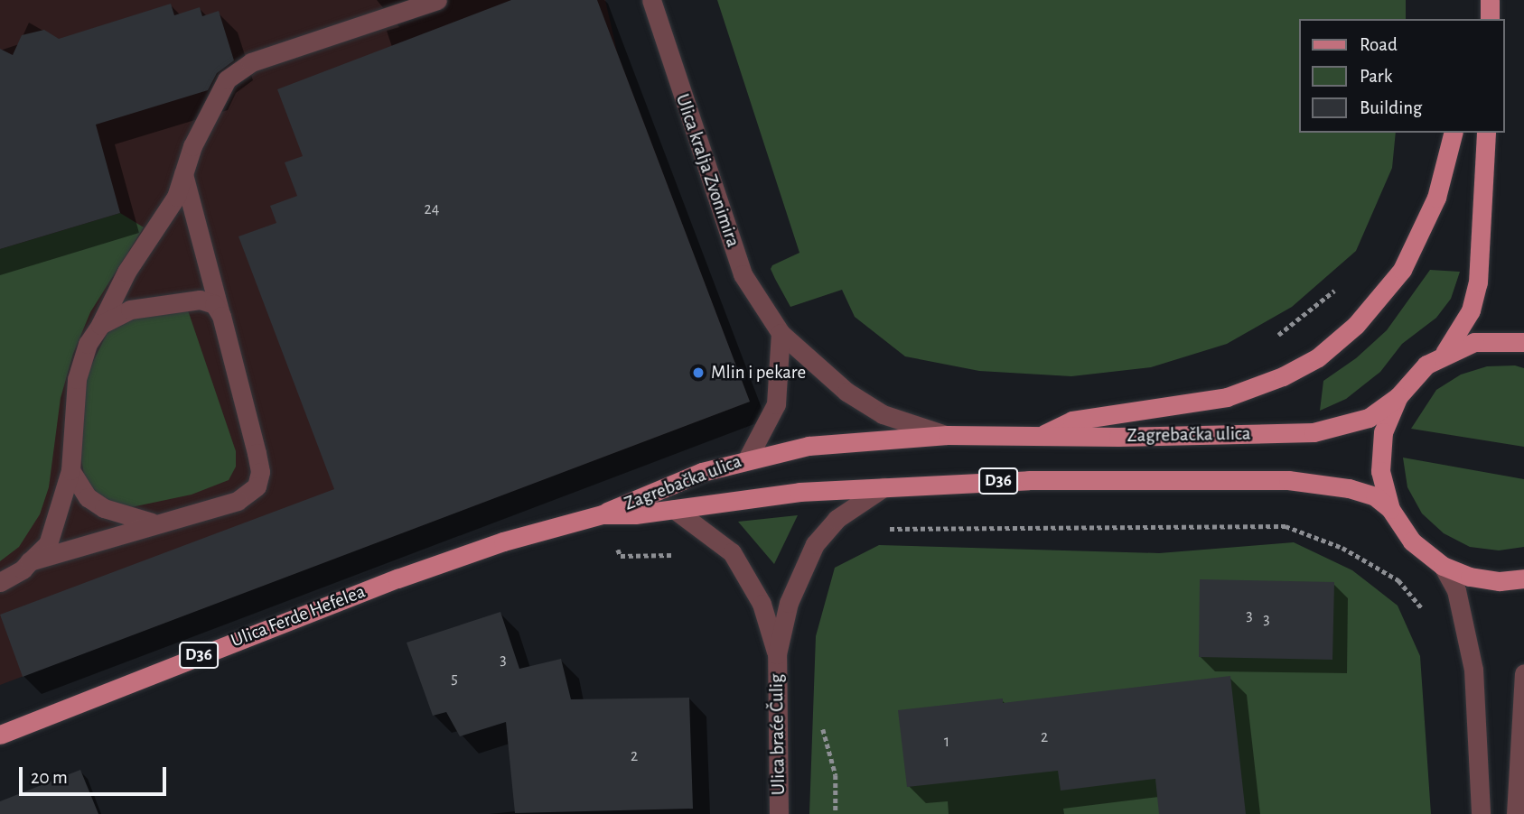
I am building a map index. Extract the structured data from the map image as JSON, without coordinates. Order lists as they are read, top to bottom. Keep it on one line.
{"streets":{"main road":["Zagrebačka ulica","D36","Ulica Ferde Hefelea"],"street":["Ulica kralja Zvonimira","Ulica braće Čulig"]},"crossings":[["Ulica kralja Zvonimira","Zagrebačka ulica"],["Zagrebačka ulica","D36"],["Zagrebačka ulica","Ulica Ferde Hefelea"],["Zagrebačka ulica","Ulica braće Čulig"]],"places":["Mlin i pekare"],"house_numbers":["24","3","3","3","5","2","1","2"],"legend":["Road","Park","Building"],"scale_bar":"20 m"}
